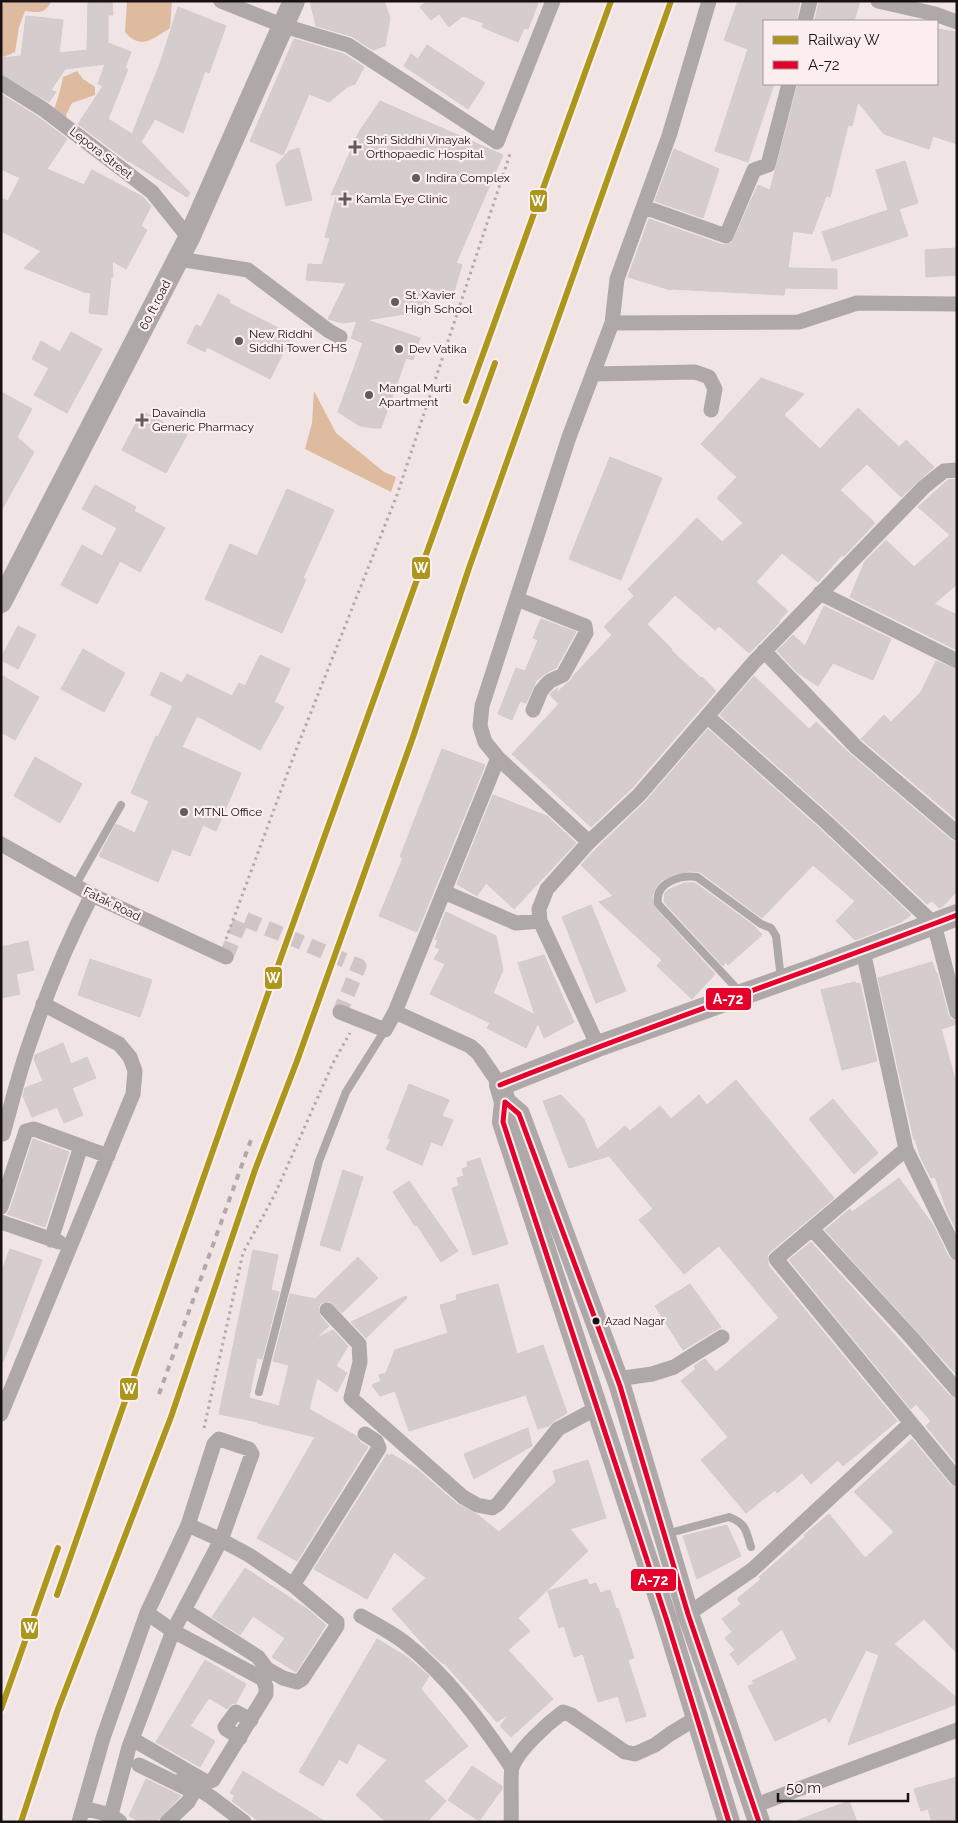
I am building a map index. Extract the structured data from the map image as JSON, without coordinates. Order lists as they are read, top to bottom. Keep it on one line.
{"streets":{"main road":["60 ft road"],"street":["Lepora Street","Fatak Road"]},"crossings":[["Lepora Street","60 ft road"]],"places":{"health":["Shri Siddhi Vinayak Orthopaedic Hospital","Kamla Eye Clinic","Davaindia Generic Pharmacy"],"other":["Indira Complex","St. Xavier High School","New Riddhi Siddhi Tower CHS","Dev Vatika","Mangal Murti Apartment","MTNL Office","Azad Nagar"]},"lines":["rail line W","transit line A-72"],"legend":["Railway W","A-72"],"scale_bar":"50 m"}
